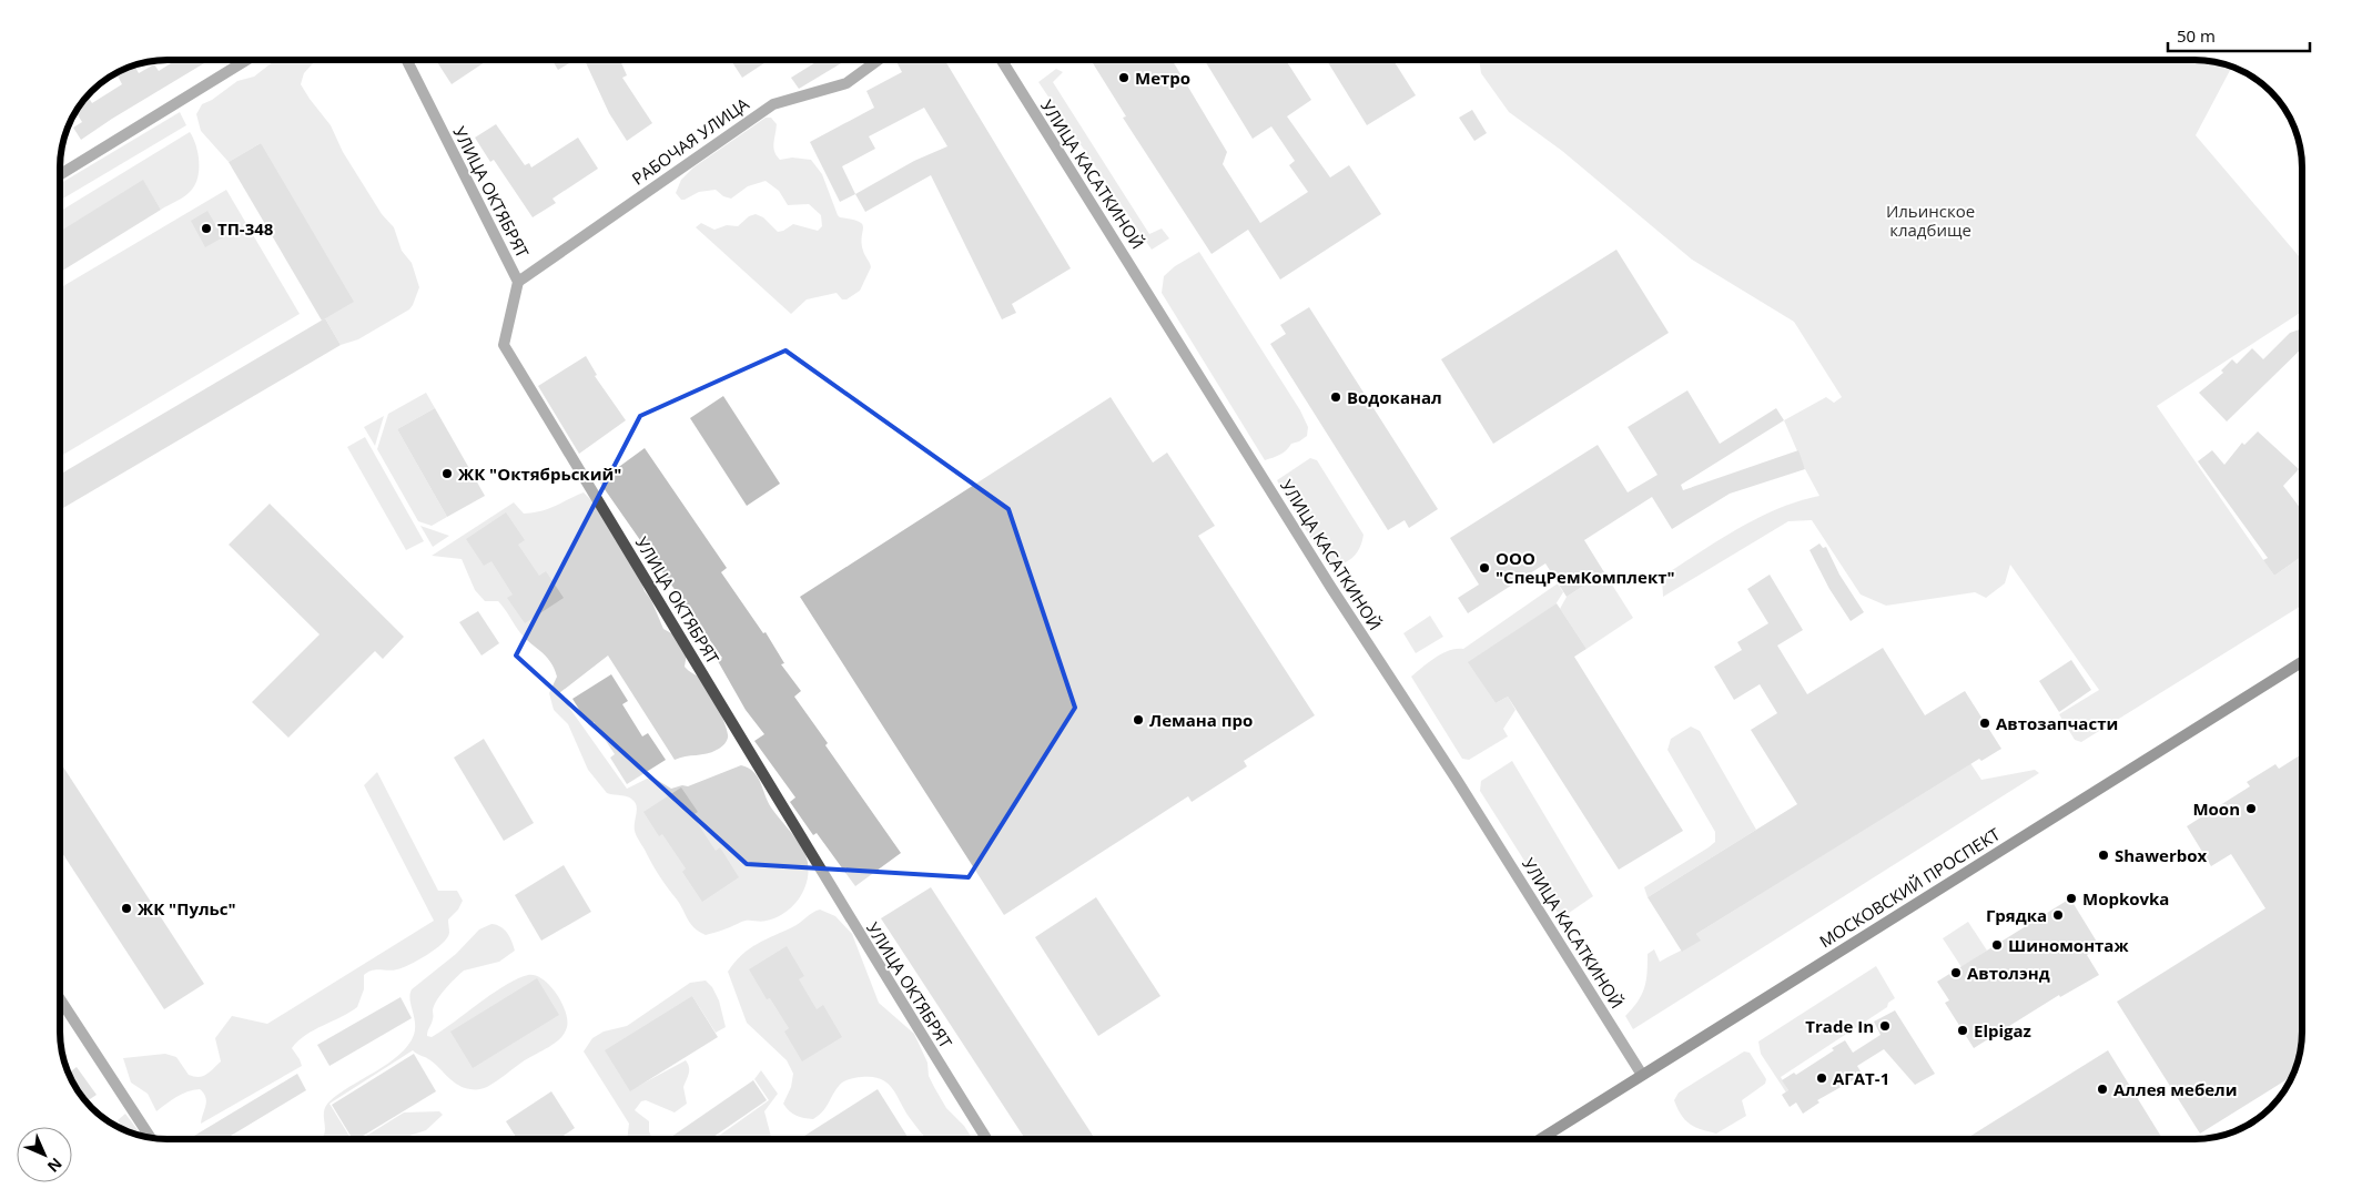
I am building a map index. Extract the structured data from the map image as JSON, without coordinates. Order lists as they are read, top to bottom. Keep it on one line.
{"streets":{"main road":["МОСКОВСКИЙ ПРОСПЕКТ"],"street":["РАБОЧАЯ УЛИЦА","УЛИЦА КАСАТКИНОЙ","УЛИЦА ОКТЯБРЯТ"]},"crossings":[["РАБОЧАЯ УЛИЦА","УЛИЦА ОКТЯБРЯТ"],["УЛИЦА КАСАТКИНОЙ","МОСКОВСКИЙ ПРОСПЕКТ"]],"parks":["Ильинское кладбище"],"places":["Метро","ТП-348","Водоканал","ЖК \"Октябрьский\"","ООО \"СпецРемКомплект\"","Лемана про","Автозапчасти","Moon","Shawerbox","Mopkovka","ЖК \"Пульс\"","Грядка","Шиномонтаж","Автолэнд","Trade In","Elpigaz","АГАТ-1","Аллея мебели"],"scale_bar":"50 m","north":"bottom right"}
